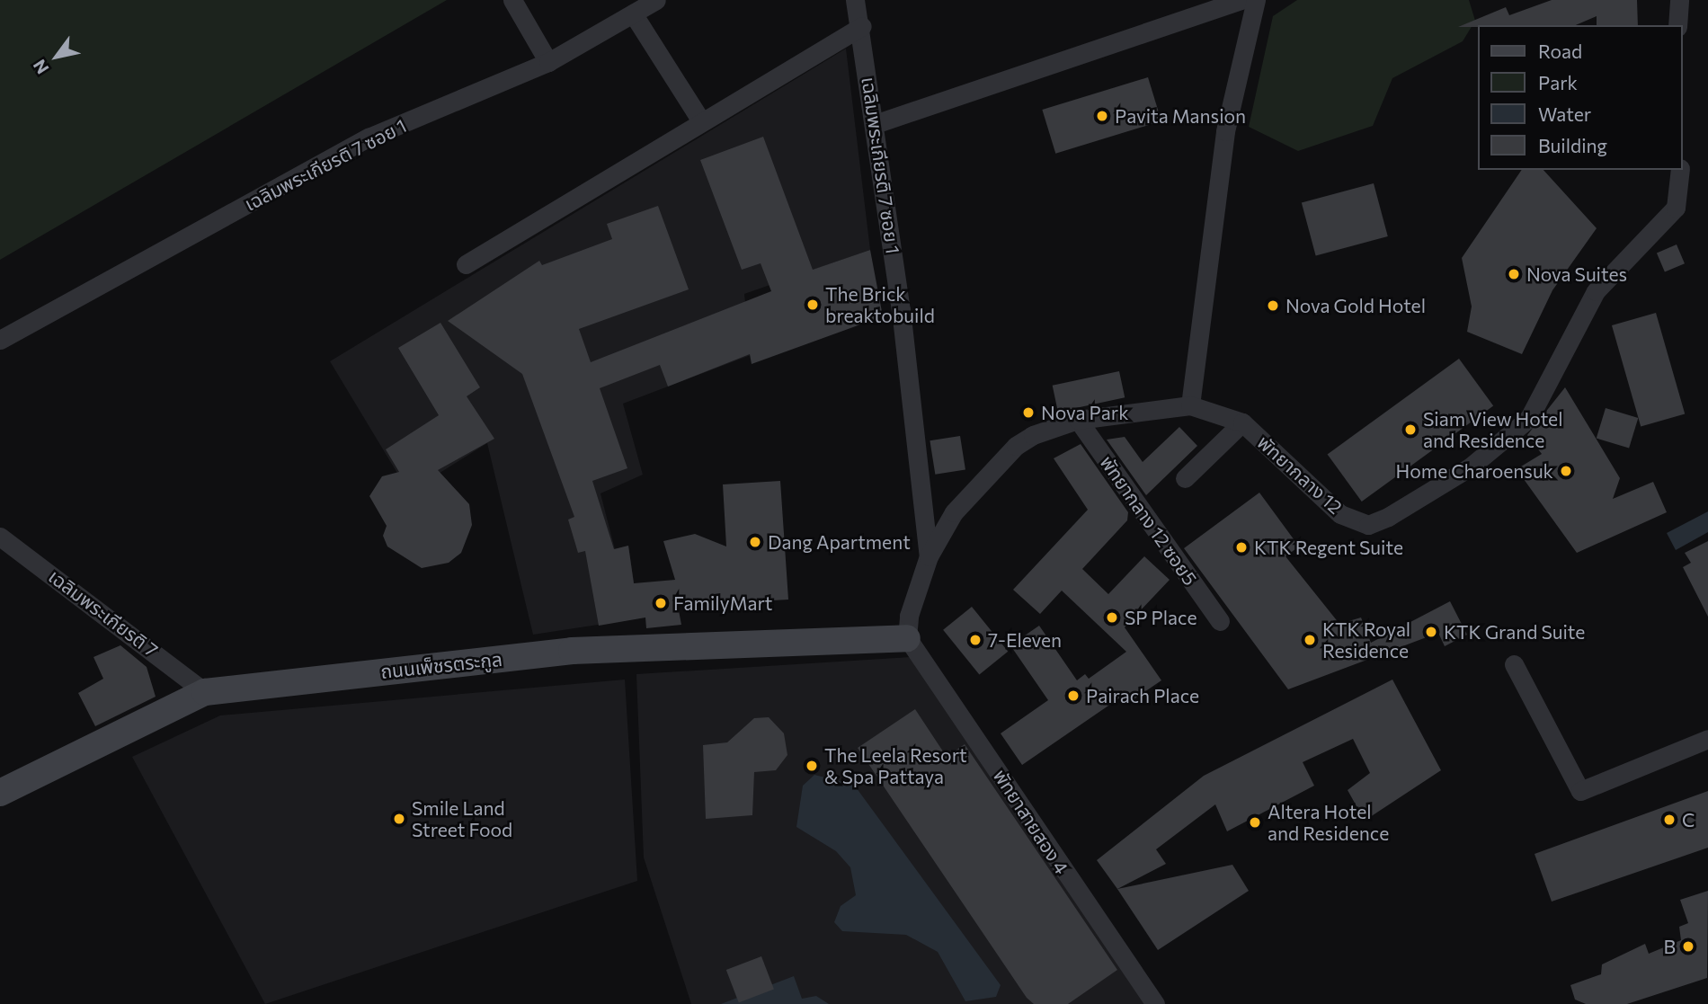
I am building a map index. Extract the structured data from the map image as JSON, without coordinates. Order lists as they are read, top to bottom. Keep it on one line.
{"streets":{"street":["เฉลิมพระเกียรติ 7 ซอย 1","พัทยากลาง 12","พัทยากลาง 12 ซอย5","เฉลิมพระเกียรติ 7","ถนนเพ็ชรตระกูล","พัทยาสายสอง 4"]},"crossings":[["เฉลิมพระเกียรติ 7 ซอย 1","พัทยากลาง 12"],["พัทยากลาง 12","พัทยากลาง 12 ซอย5"],["พัทยากลาง 12","ถนนเพ็ชรตระกูล"],["พัทยากลาง 12","พัทยาสายสอง 4"],["เฉลิมพระเกียรติ 7","ถนนเพ็ชรตระกูล"],["ถนนเพ็ชรตระกูล","พัทยาสายสอง 4"]],"places":["Pavita Mansion","Nova Suites","The Brick breaktobuild","Nova Gold Hotel","Nova Park","Siam View Hotel and Residence","Home Charoensuk","Dang Apartment","KTK Regent Suite","FamilyMart","SP Place","KTK Grand Suite","7-Eleven","KTK Royal Residence","Pairach Place","The Leela Resort & Spa Pattaya","Smile Land Street Food","C","Altera Hotel and Residence","B"],"legend":["Road","Park","Water","Building"],"north":"bottom left"}
